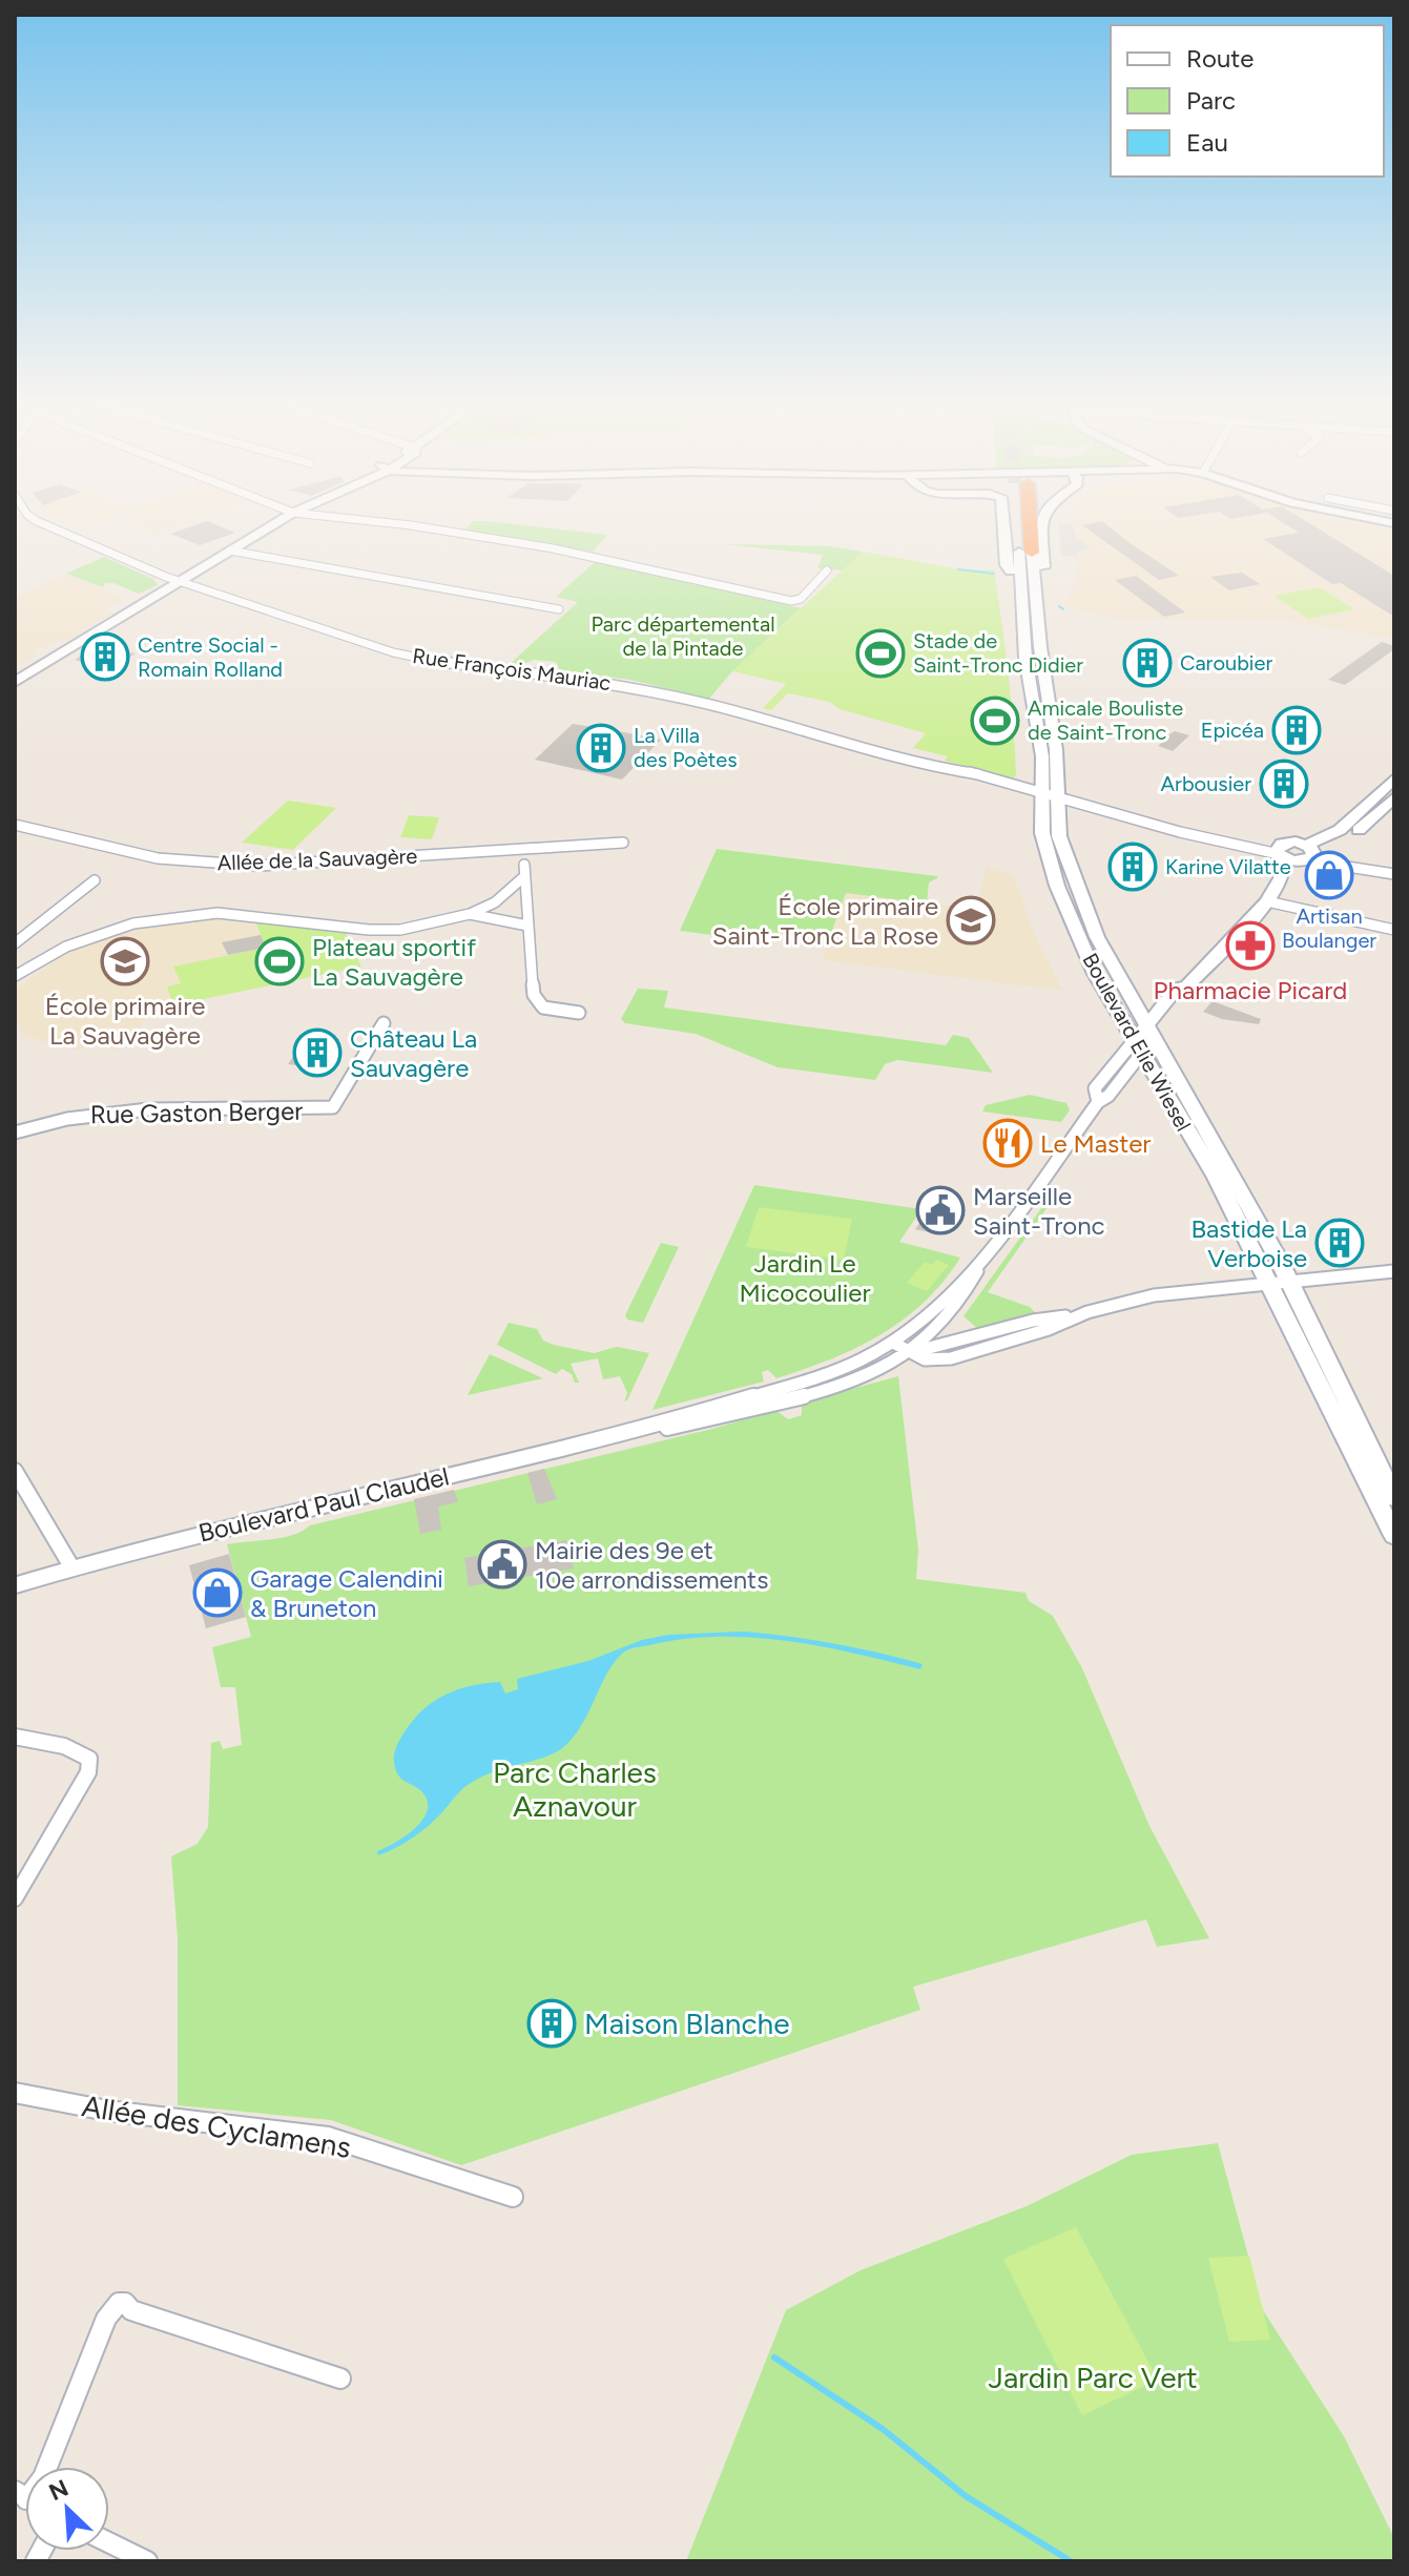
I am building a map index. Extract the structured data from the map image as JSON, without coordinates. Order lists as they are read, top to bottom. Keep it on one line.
{"streets":{"highway":["Boulevard Elie Wiesel"],"street":["Rue François Mauriac","Allée de la Sauvagère","Rue Gaston Berger","Boulevard Paul Claudel","Allée des Cyclamens"]},"crossings":[["Rue François Mauriac","Boulevard Elie Wiesel"],["Rue François Mauriac","Boulevard Paul Claudel"],["Boulevard Elie Wiesel","Boulevard Paul Claudel"]],"parks":["Parc départemental de la Pintade","Jardin Le Micocoulier","Parc Charles Aznavour","Jardin Parc Vert"],"places":{"sports":["Stade de Saint-Tronc Didier","Amicale Bouliste de Saint-Tronc","Plateau sportif La Sauvagère"],"building":["Centre Social - Romain Rolland","Caroubier","Epicéa","La Villa des Poètes","Arbousier","Karine Vilatte","Château La Sauvagère","Bastide La Verboise","Maison Blanche"],"shop":["Artisan Boulanger","Garage Calendini & Bruneton"],"school or university":["École primaire Saint-Tronc La Rose","École primaire La Sauvagère"],"pharmacy":["Pharmacie Picard"],"restaurant":["Le Master"],"public building":["Marseille Saint-Tronc","Mairie des 9e et 10e arrondissements"]},"legend":["Route","Parc","Eau"],"north":"top left"}
